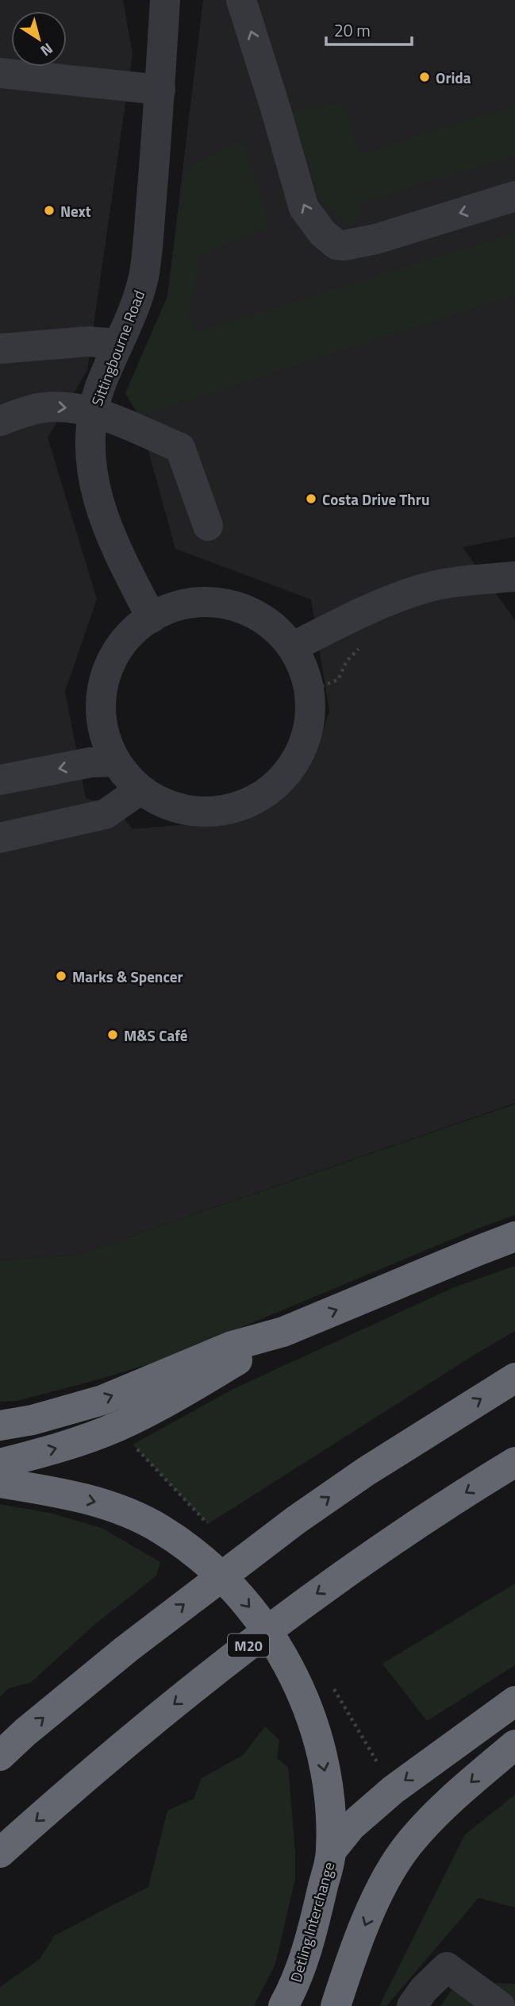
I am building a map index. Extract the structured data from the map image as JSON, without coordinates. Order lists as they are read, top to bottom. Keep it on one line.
{"streets":{"highway":["M20","Detling Interchange"],"street":["Sittingbourne Road"]},"one_way":["Detling Interchange"],"places":["Orida","Next","Costa Drive Thru","Marks & Spencer","M&S Café"],"scale_bar":"20 m","north":"bottom right"}
